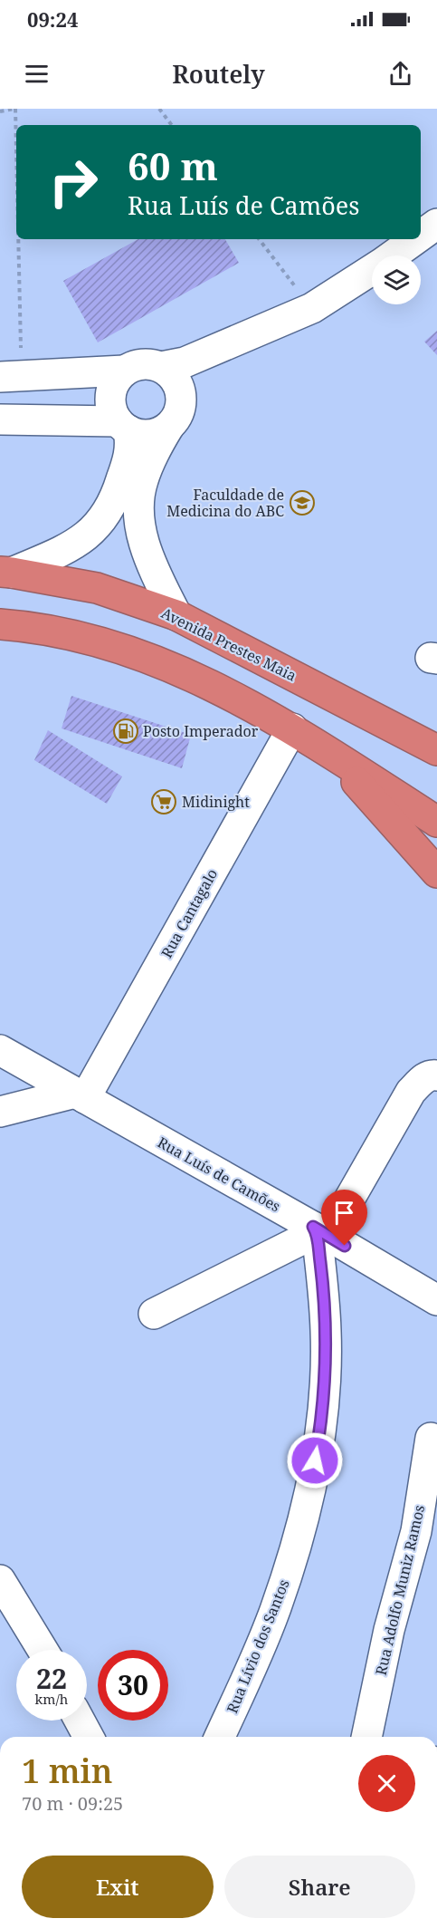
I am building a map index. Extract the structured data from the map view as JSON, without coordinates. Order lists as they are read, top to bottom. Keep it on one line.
{"streets":{"highway":["Avenida Prestes Maia"],"street":["Rua Cantagalo","Rua Luís de Camões","Rua Adolfo Muniz Ramos","Rua Lívio dos Santos"]},"crossings":[["Rua Cantagalo","Rua Luís de Camões"],["Rua Luís de Camões","Rua Lívio dos Santos"]],"places":{"school or university":["Faculdade de Medicina do ABC"],"fuel station":["Posto Imperador"],"supermarket":["Midinight"]},"page":{"status":"09:24","header":"Routely","turn":["60 m","Rua Luís de Camões"],"speed":"22 km/h","limit":"30","heading":["1 min","70 m · 09:25"],"buttons":["Exit","Share"]}}
